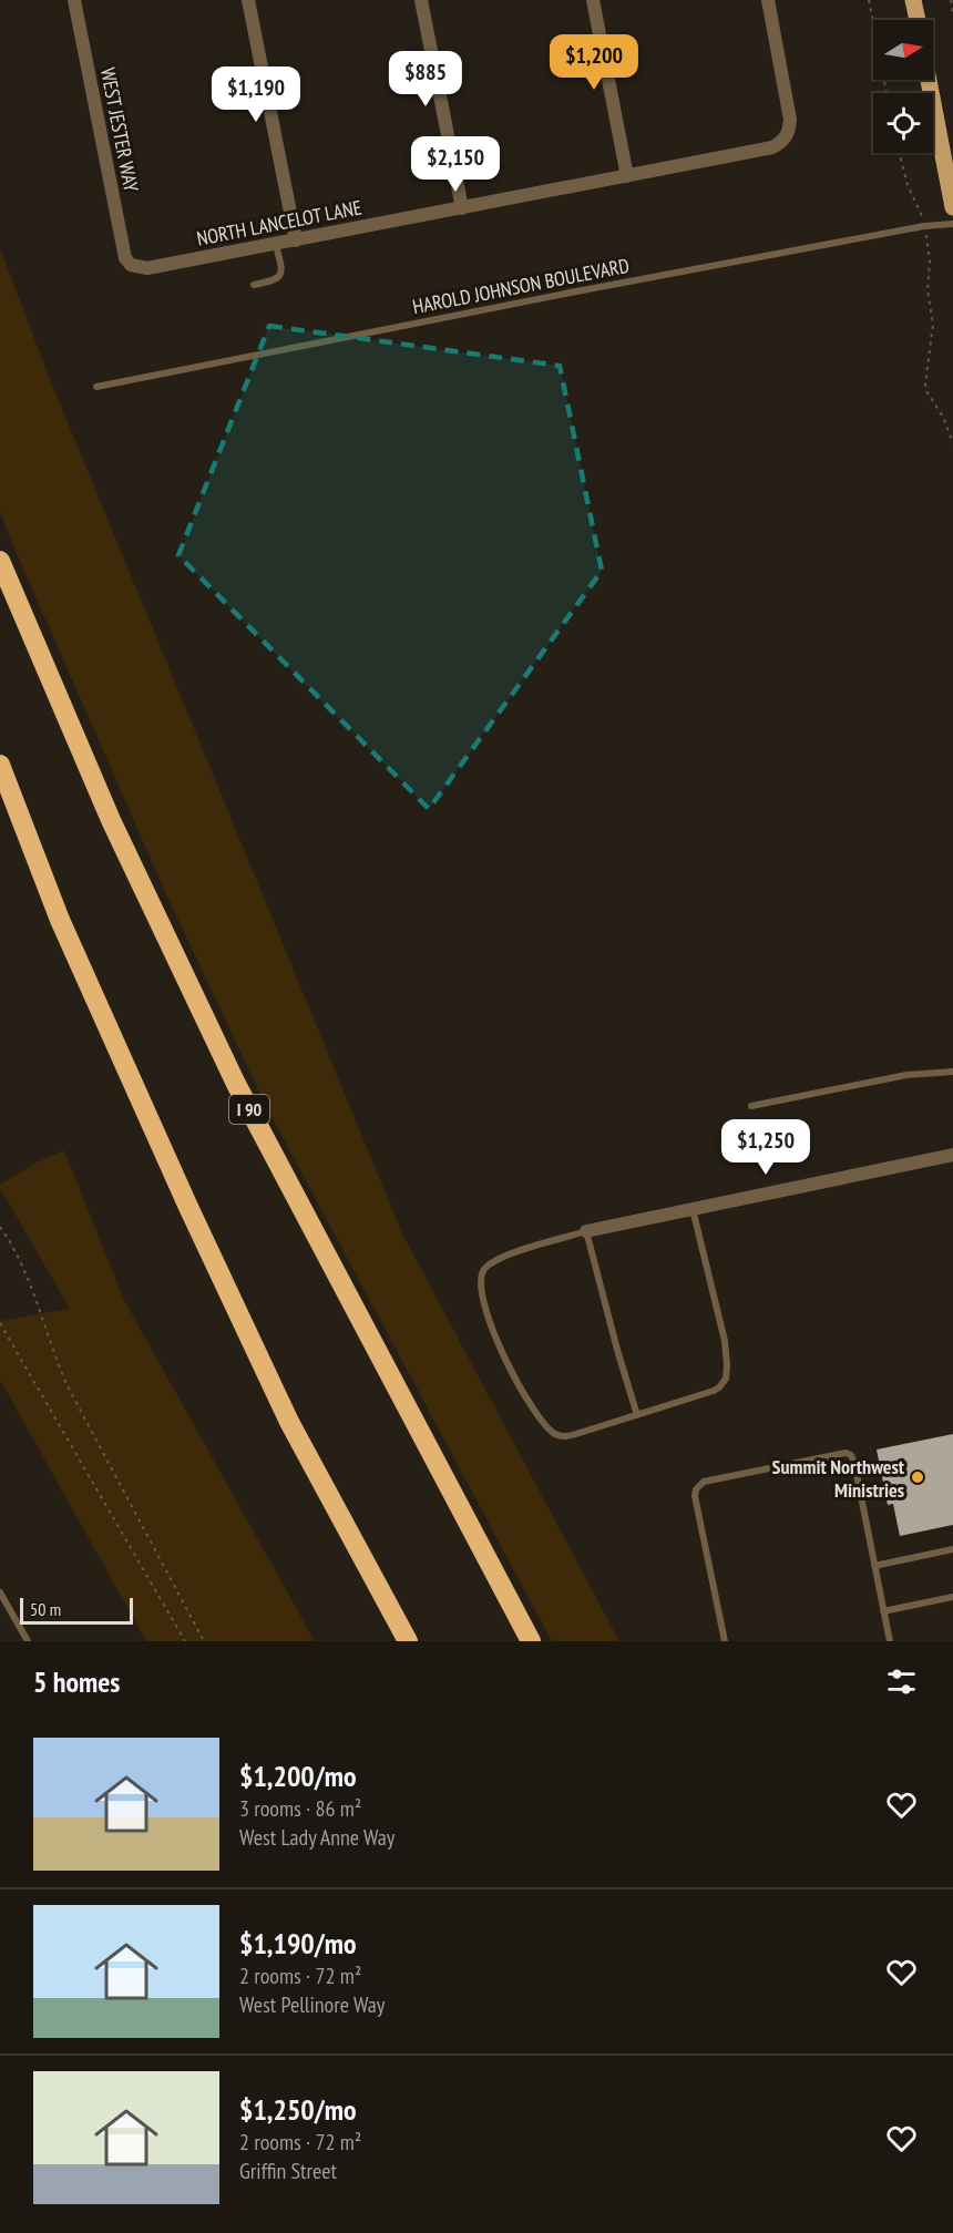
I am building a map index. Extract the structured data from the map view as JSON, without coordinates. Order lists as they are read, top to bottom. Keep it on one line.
{"streets":{"highway":["I 90"],"street":["WEST JESTER WAY","NORTH LANCELOT LANE"],"lane":["HAROLD JOHNSON BOULEVARD"]},"crossings":[["WEST JESTER WAY","NORTH LANCELOT LANE"]],"places":["Summit Northwest Ministries"],"scale_bar":"50 m","north":"right","page":{"price":["$1,200","$885","$1,190","$2,150","$1,250"],"scale":"50 m","heading":"5 homes","list":[{"name":"$1,200/mo","note":"3 rooms · 86 m² · West Lady Anne Way"},{"name":"$1,190/mo","note":"2 rooms · 72 m² · West Pellinore Way"},{"name":"$1,250/mo","note":"2 rooms · 72 m² · Griffin Street"}]}}
